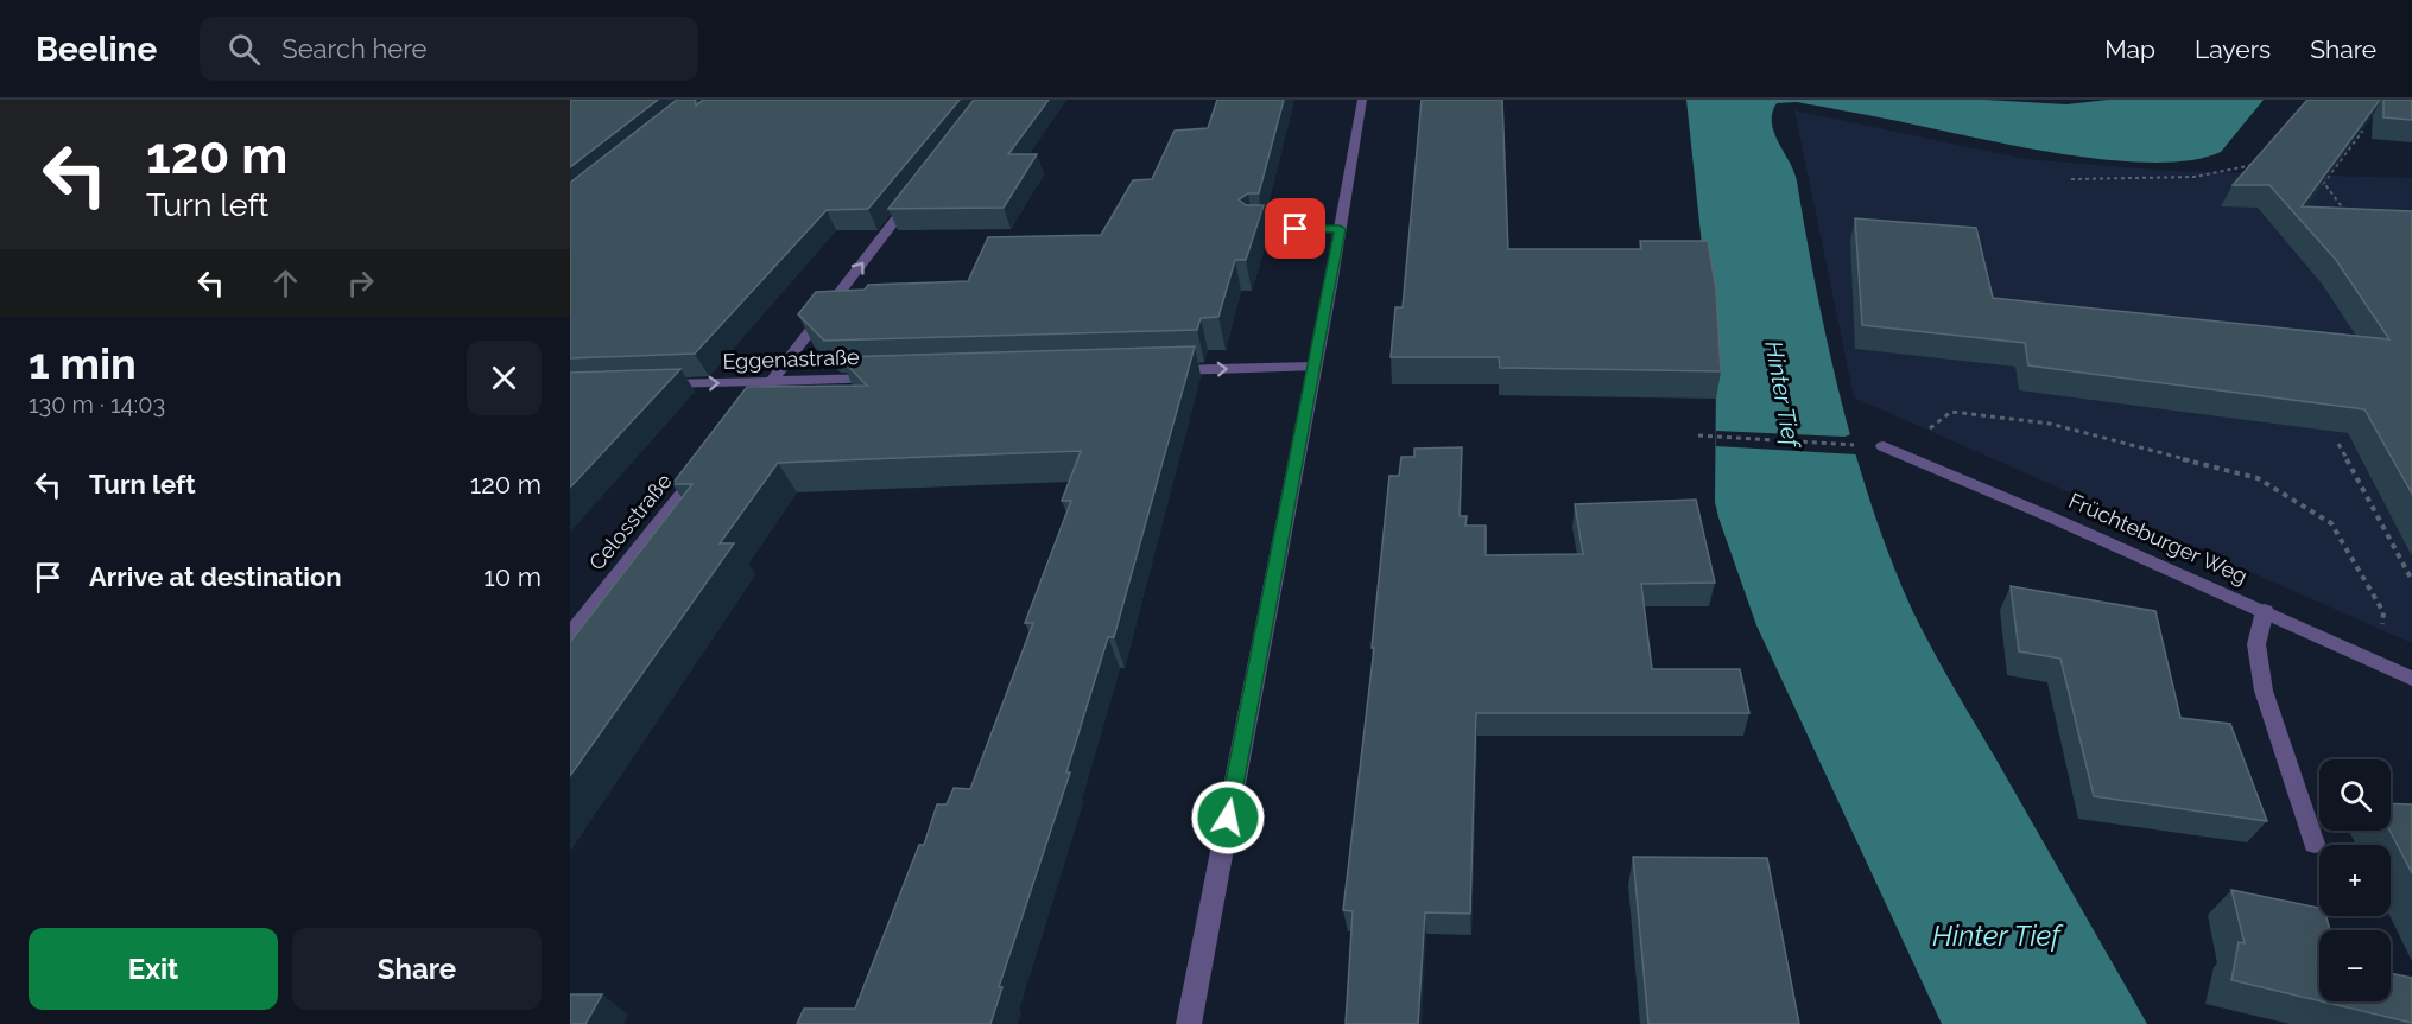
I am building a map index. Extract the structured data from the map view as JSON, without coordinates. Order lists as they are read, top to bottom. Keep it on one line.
{"streets":{"street":["Eggenastraße","Celosstraße","Früchteburger Weg"]},"one_way":["Eggenastraße"],"water":["Hinter Tief"],"page":{"header":"Beeline","search":"Search here","nav":["Map","Layers","Share"],"turn":["120 m","Turn left"],"heading":["1 min","130 m · 14:03"],"list":[{"name":"Turn left","value":"120 m"},{"name":"Arrive at destination","value":"10 m"}],"map_buttons":["+","−"],"buttons":["Exit","Share"]}}
